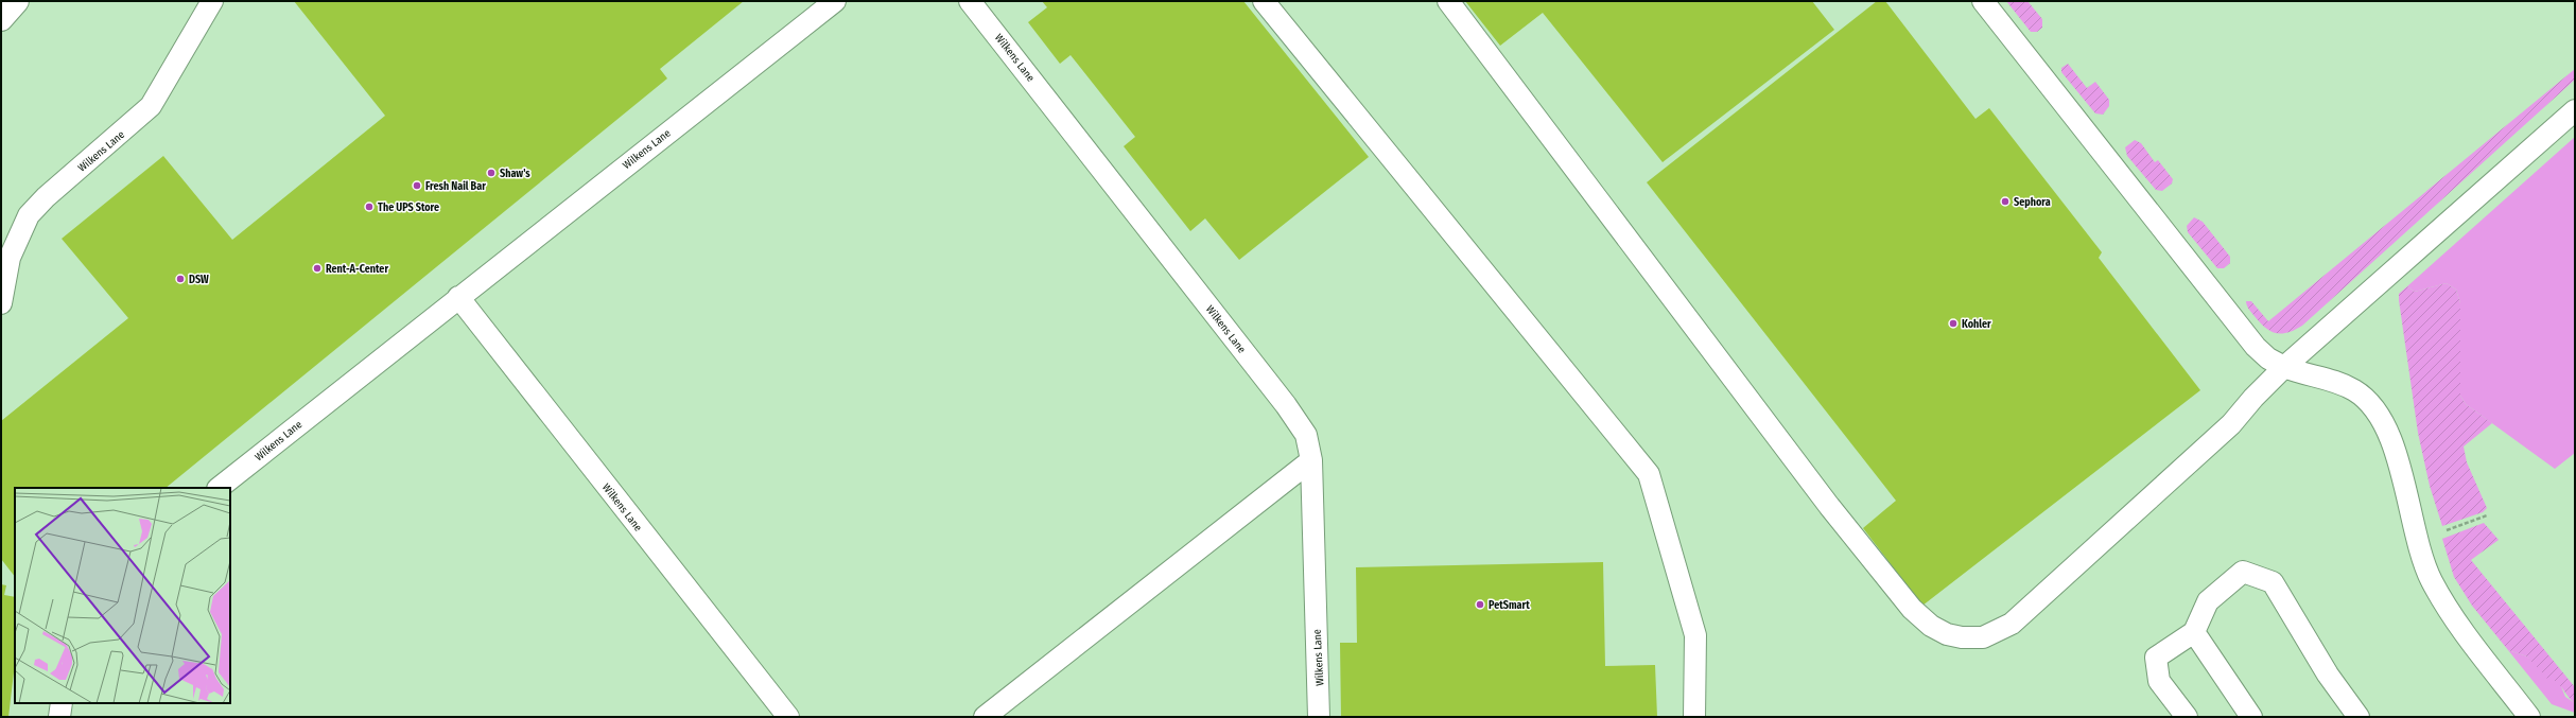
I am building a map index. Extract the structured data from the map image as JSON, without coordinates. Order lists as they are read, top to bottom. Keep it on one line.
{"streets":{"lane":["Wilkens Lane"]},"places":["Shaw's","Fresh Nail Bar","Sephora","The UPS Store","Rent-A-Center","DSW","Kohler","PetSmart"]}
